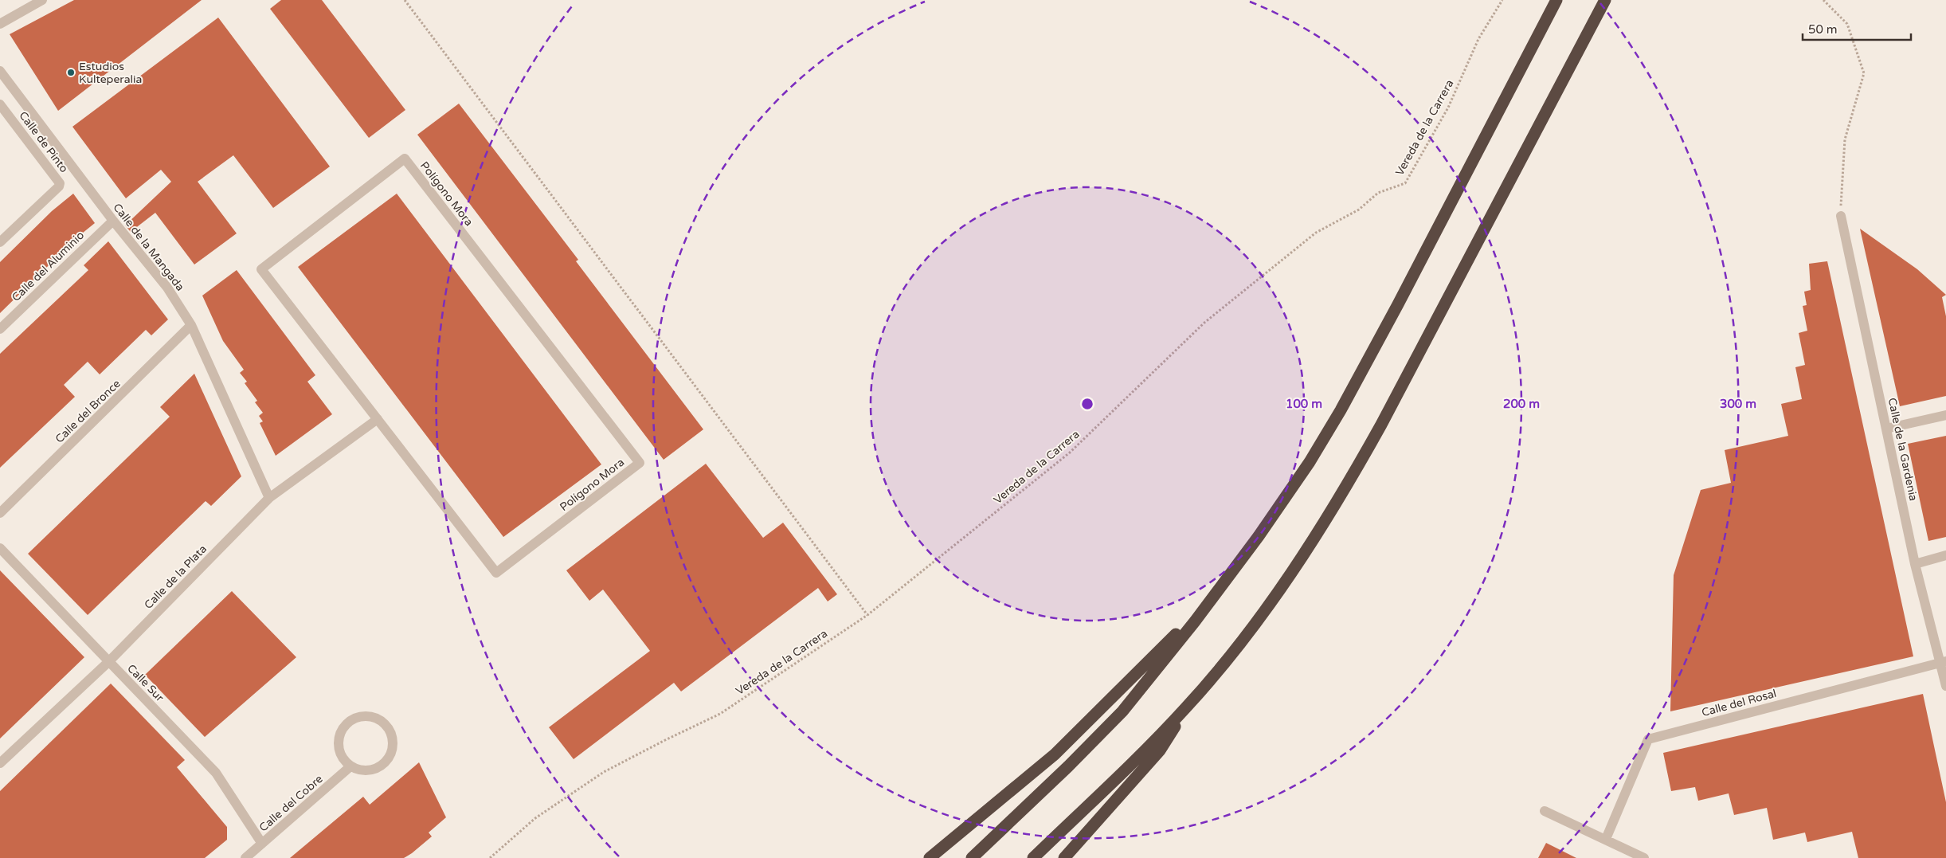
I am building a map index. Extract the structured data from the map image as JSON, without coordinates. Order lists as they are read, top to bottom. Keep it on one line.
{"streets":{"street":["Calle de Pinto","Polígono Mora","Calle de la Mangada","Calle del Aluminio","Calle del Bronce","Calle de la Gardenia","Calle de la Plata","Calle Sur","Calle del Rosal","Calle del Cobre"],"path":["Vereda de la Carrera"]},"crossings":[["Polígono Mora","Calle de la Plata"],["Calle de la Mangada","Calle del Aluminio"],["Calle de la Mangada","Calle del Bronce"],["Calle de la Mangada","Calle de la Plata"],["Calle de la Gardenia","Calle del Rosal"],["Calle de la Plata","Calle Sur"],["Calle Sur","Calle del Cobre"]],"places":["Estudios Kulteperalia"],"scale_bar":"50 m","rings":["100 m","200 m","300 m"]}
